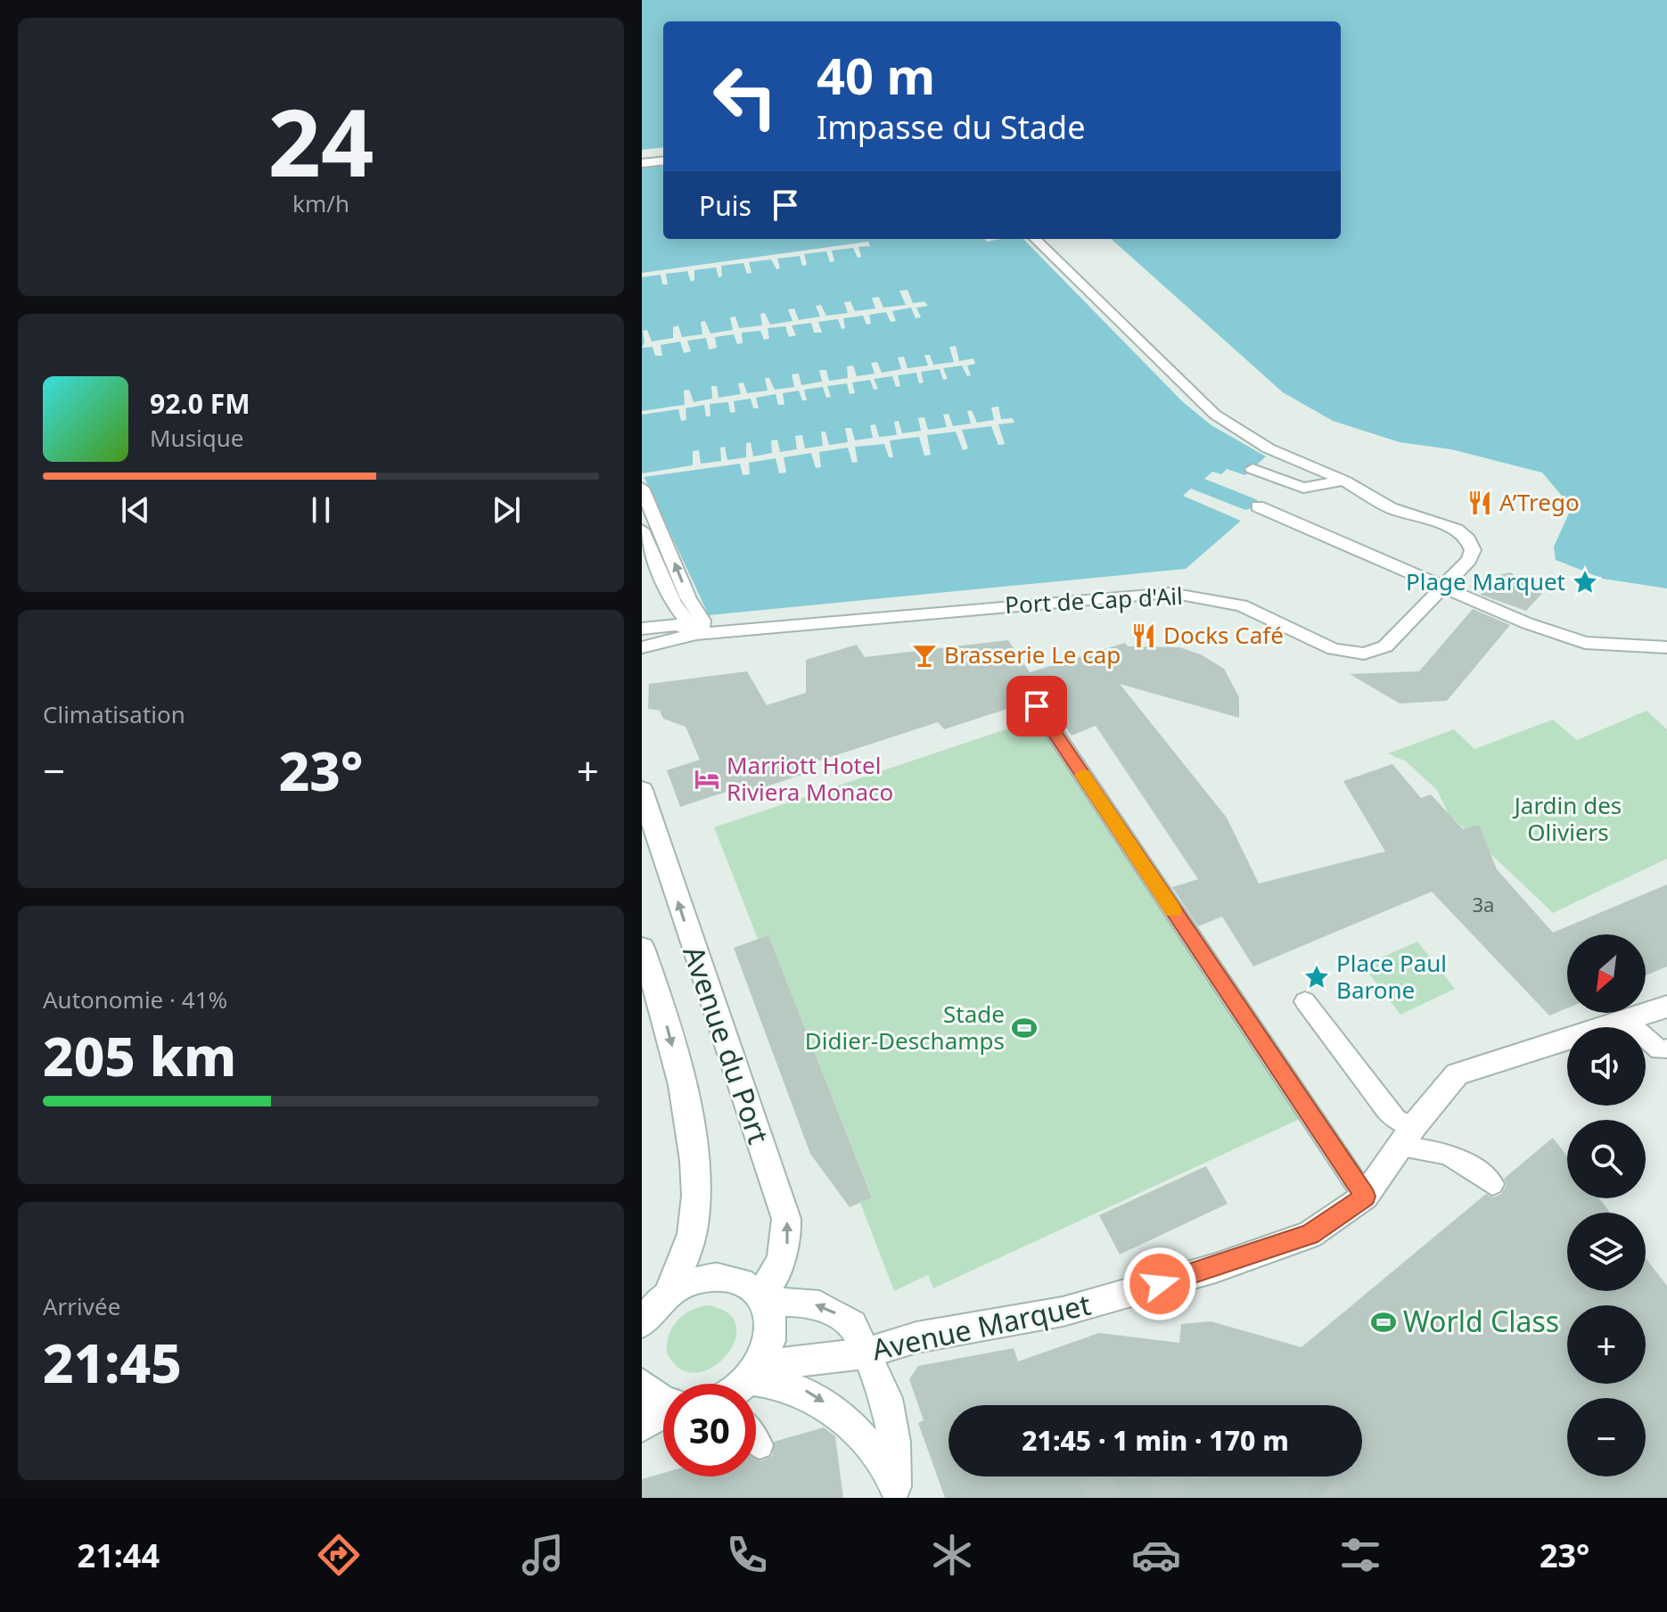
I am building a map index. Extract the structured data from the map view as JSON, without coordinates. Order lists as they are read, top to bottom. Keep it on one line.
{"streets":{"street":["Avenue du Port","Avenue Marquet"],"lane":["Port de Cap d'Ail"]},"parks":["Jardin des Oliviers"],"places":{"restaurant":["A’Trego","Docks Café"],"place":["Plage Marquet","Place Paul Barone"],"bar":["Brasserie Le cap"],"hotel":["Marriott Hotel Riviera Monaco"],"sports":["Stade Didier-Deschamps","World Class"]},"house_numbers":["3a"],"north":"bottom left","page":{"tile":[["24","km/h"],"Climatisation",["Autonomie · 41%","205 km"],["Arrivée","21:45"]],"turn":["40 m","Impasse du Stade"],"then":"Puis","song":["92.0 FM","Musique"],"heat":["−","23°","+"],"map_buttons":["+","−"],"limit":"30","trip":"21:45 · 1 min · 170 m","tabs":["21:44","23°"]}}
